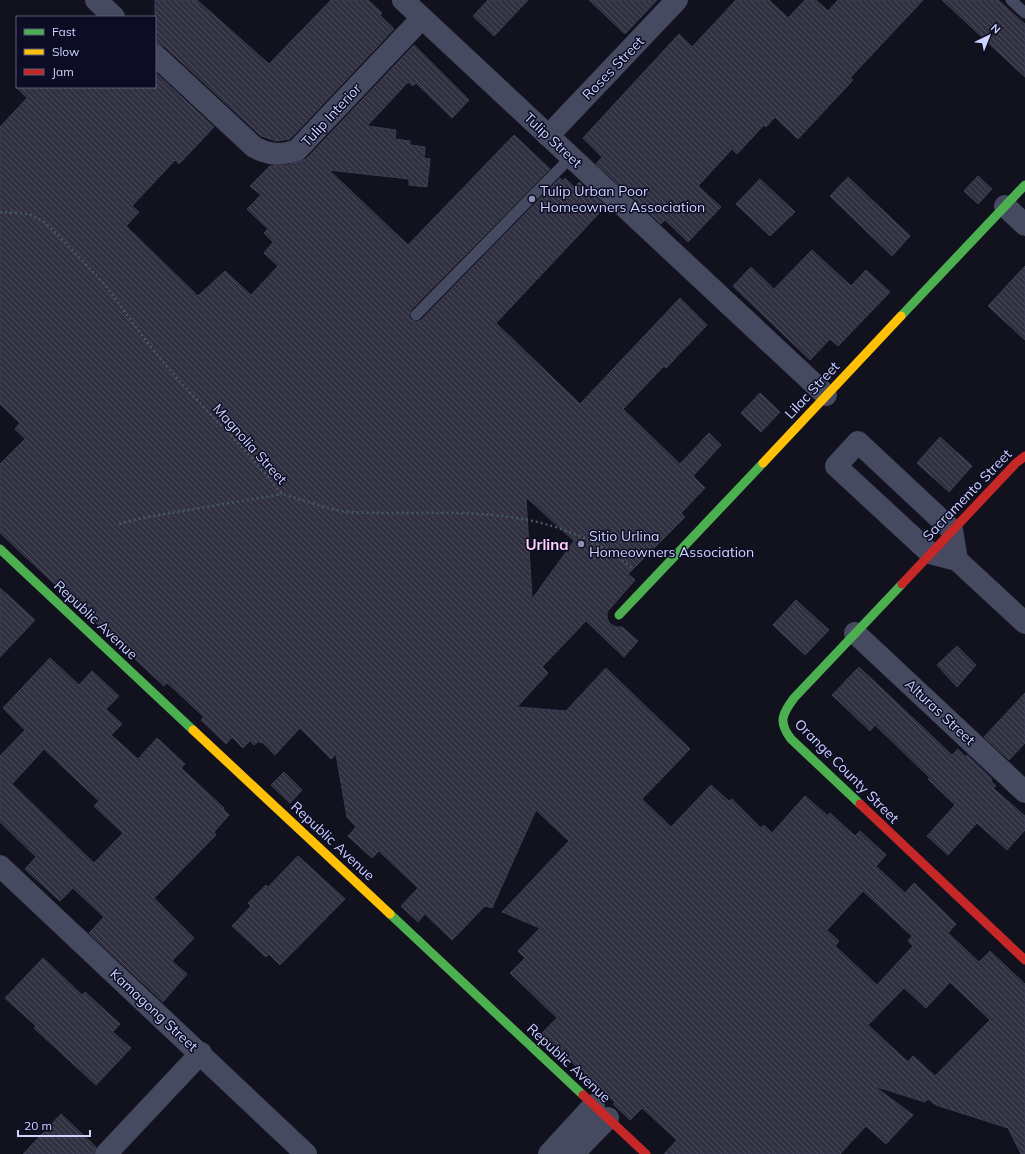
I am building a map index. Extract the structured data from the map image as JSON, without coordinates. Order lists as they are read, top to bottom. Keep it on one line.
{"streets":{"street":["Roses Street","Tulip Interior","Tulip Street","Lilac Street","Sacramento Street","Republic Avenue","Alturas Street","Orange County Street","Kamagong Street"],"path":["Magnolia Street"]},"crossings":[["Roses Street","Tulip Street"],["Tulip Interior","Tulip Street"],["Tulip Street","Lilac Street"],["Lilac Street","Magnolia Street"],["Sacramento Street","Orange County Street"],["Alturas Street","Orange County Street"]],"districts":["Urlina"],"places":["Tulip Urban Poor Homeowners Association","Sitio Urlina Homeowners Association"],"legend":["Fast","Slow","Jam"],"scale_bar":"20 m","north":"top right"}
